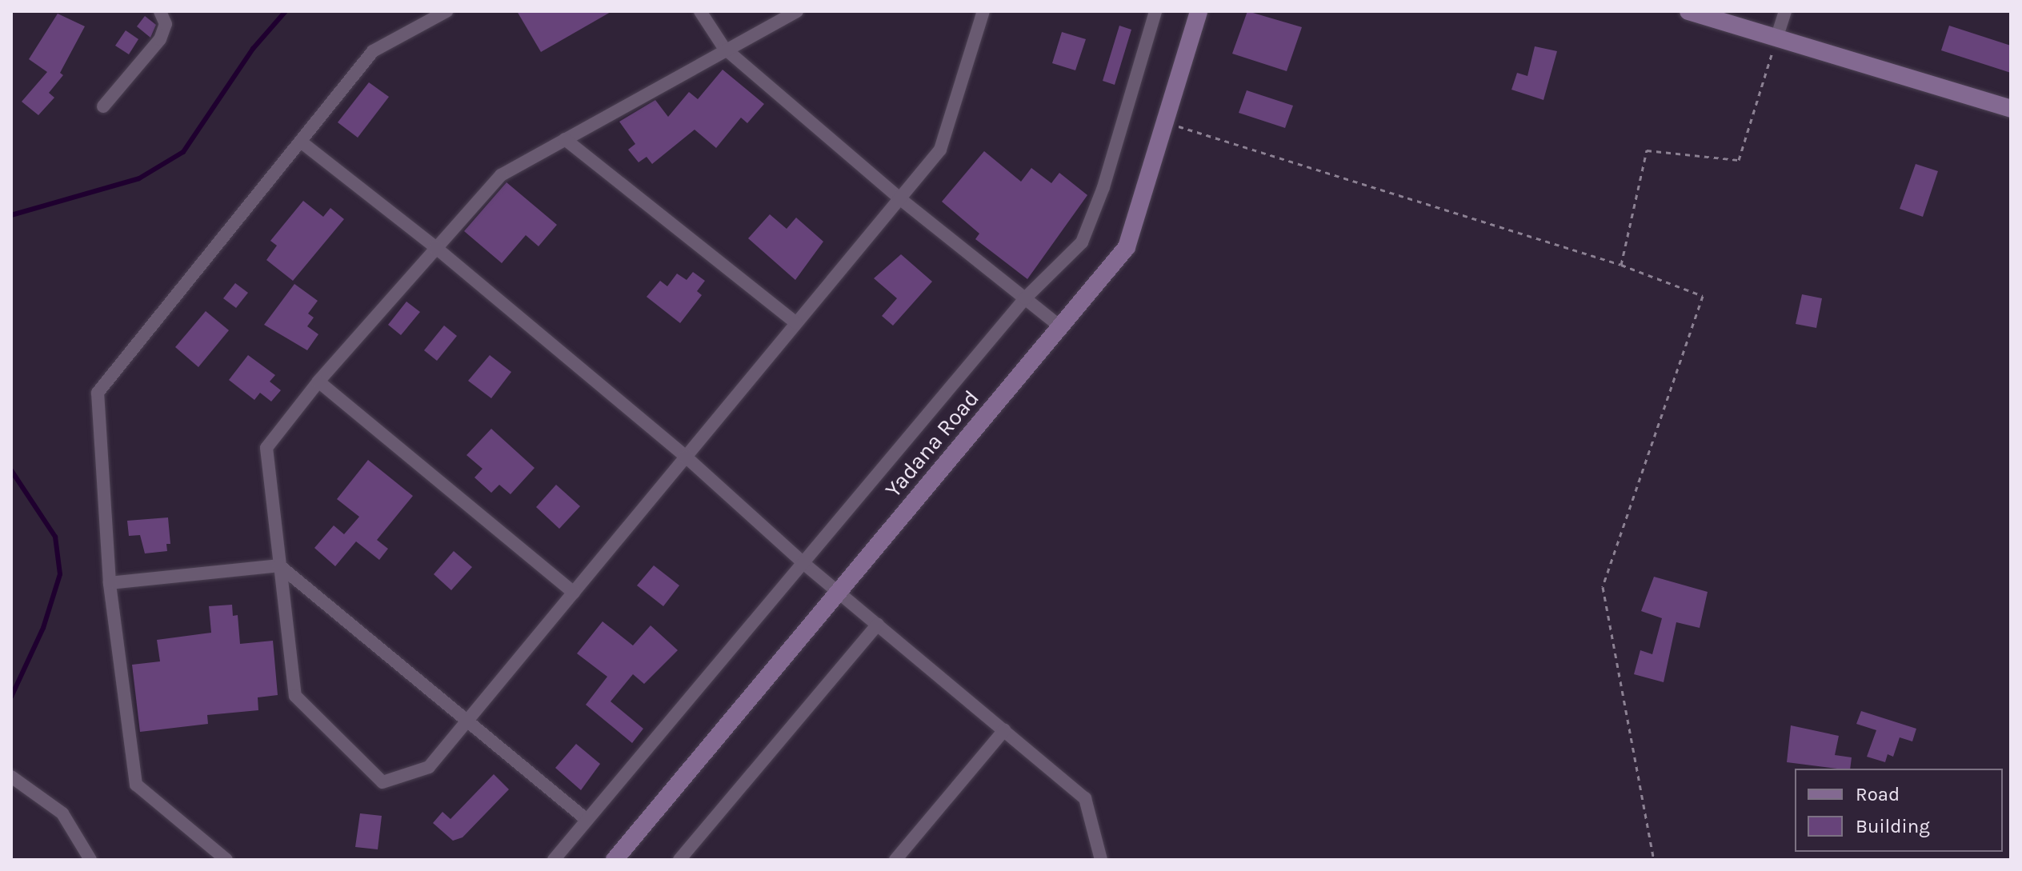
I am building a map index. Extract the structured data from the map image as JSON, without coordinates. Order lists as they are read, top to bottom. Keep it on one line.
{"streets":{"main road":["Yadana Road"]},"legend":["Road","Building"]}
